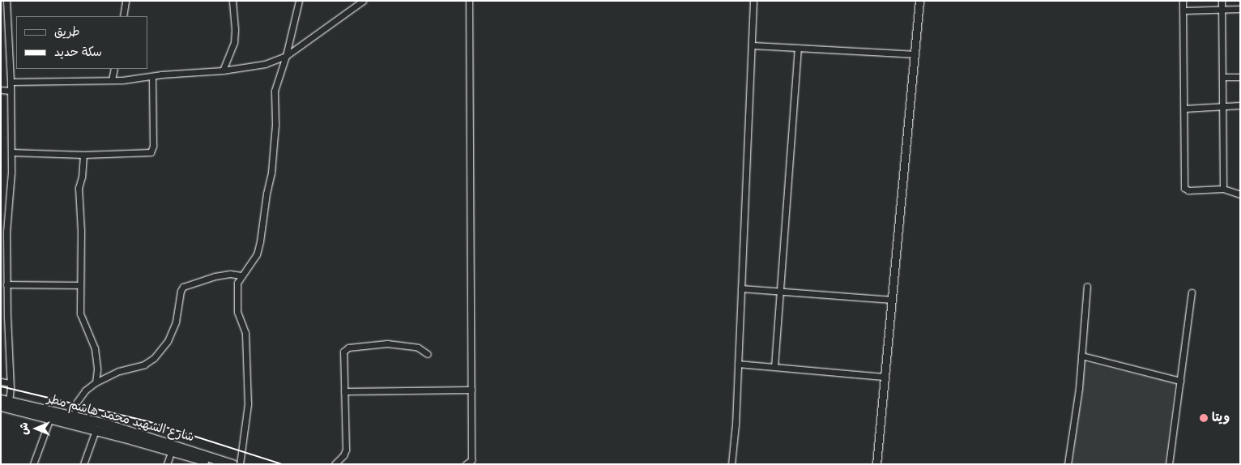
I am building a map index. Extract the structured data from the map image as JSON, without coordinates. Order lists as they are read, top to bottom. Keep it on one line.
{"streets":{"main road":["شارع الشهيد محمد هاشم مطر"]},"places":["ويتا"],"legend":["طريق","سكة حديد"],"north":"left"}
